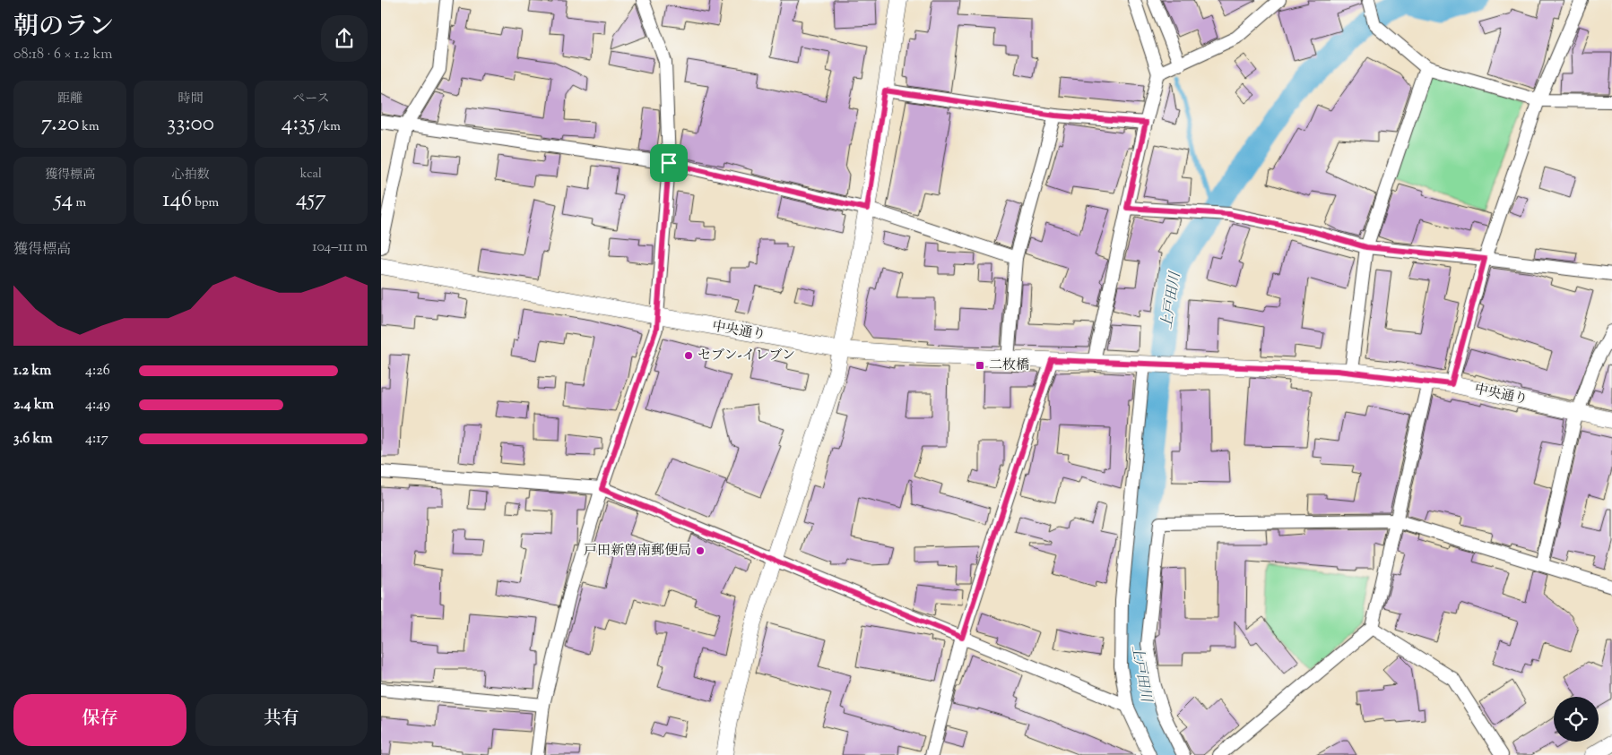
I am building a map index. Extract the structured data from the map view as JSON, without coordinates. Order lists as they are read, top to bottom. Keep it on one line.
{"streets":{"street":["中央通り"]},"water":["上戸田川"],"places":{"other":["セブン-イレブン","戸田新曽南郵便局"],"transit":["二枚橋"]},"page":{"heading":["朝のラン","08:18 · 6 × 1.2 km"],"stats":[["距離","7.20 km"],["時間","33:00"],["ペース","4:35 /km"],["獲得標高","54 m"],["心拍数","146 bpm"],["kcal","457"]],"chart":["獲得標高","104–111 m"],"list":[{"name":"1.2 km","note":"4:26"},{"name":"2.4 km","note":"4:49"},{"name":"3.6 km","note":"4:17"}],"buttons":["保存","共有"]}}
